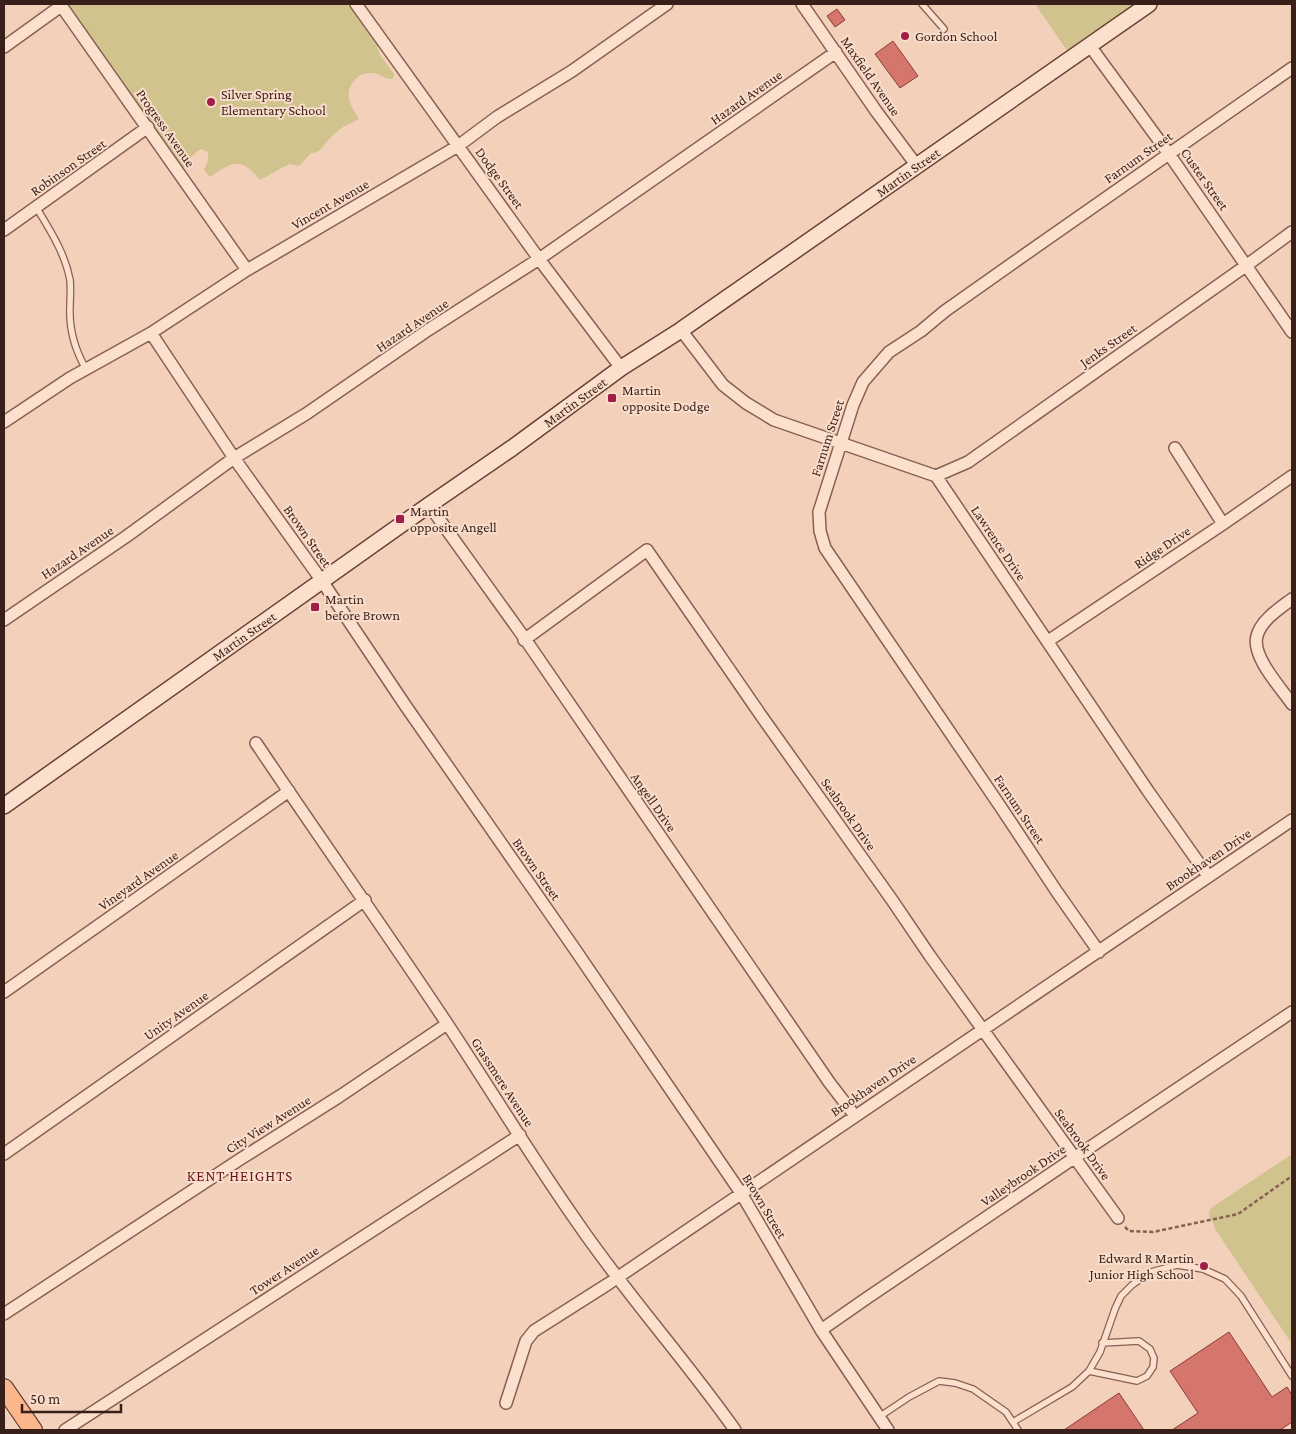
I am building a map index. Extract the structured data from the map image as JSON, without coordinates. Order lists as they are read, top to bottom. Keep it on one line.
{"streets":{"street":["Maxfield Avenue","Hazard Avenue","Progress Avenue","Farnum Street","Robinson Street","Martin Street","Dodge Street","Custer Street","Vincent Avenue","Jenks Street","Brown Street","Lawrence Drive","Ridge Drive","Angell Drive","Seabrook Drive","Brookhaven Drive","Vineyard Avenue","Unity Avenue","Grassmere Avenue","City View Avenue","Valleybrook Drive","Tower Avenue"]},"crossings":[["Maxfield Avenue","Hazard Avenue"],["Maxfield Avenue","Martin Street"],["Hazard Avenue","Dodge Street"],["Hazard Avenue","Brown Street"],["Progress Avenue","Robinson Street"],["Progress Avenue","Vincent Avenue"],["Farnum Street","Custer Street"],["Farnum Street","Brookhaven Drive"],["Martin Street","Dodge Street"],["Martin Street","Custer Street"],["Martin Street","Brown Street"],["Martin Street","Angell Drive"],["Dodge Street","Vincent Avenue"],["Custer Street","Jenks Street"],["Vincent Avenue","Brown Street"],["Jenks Street","Lawrence Drive"],["Brown Street","Brookhaven Drive"],["Brown Street","Valleybrook Drive"],["Lawrence Drive","Ridge Drive"],["Lawrence Drive","Brookhaven Drive"],["Angell Drive","Seabrook Drive"],["Angell Drive","Brookhaven Drive"],["Seabrook Drive","Brookhaven Drive"],["Seabrook Drive","Valleybrook Drive"],["Brookhaven Drive","Grassmere Avenue"],["Vineyard Avenue","Grassmere Avenue"],["Unity Avenue","Grassmere Avenue"],["Grassmere Avenue","City View Avenue"],["Grassmere Avenue","Tower Avenue"]],"districts":["KENT HEIGHTS"],"places":{"other":["Gordon School","Silver Spring Elementary School","Edward R Martin Junior High School"],"transit":["Martin opposite Dodge","Martin opposite Angell","Martin before Brown"]},"scale_bar":"50 m"}
